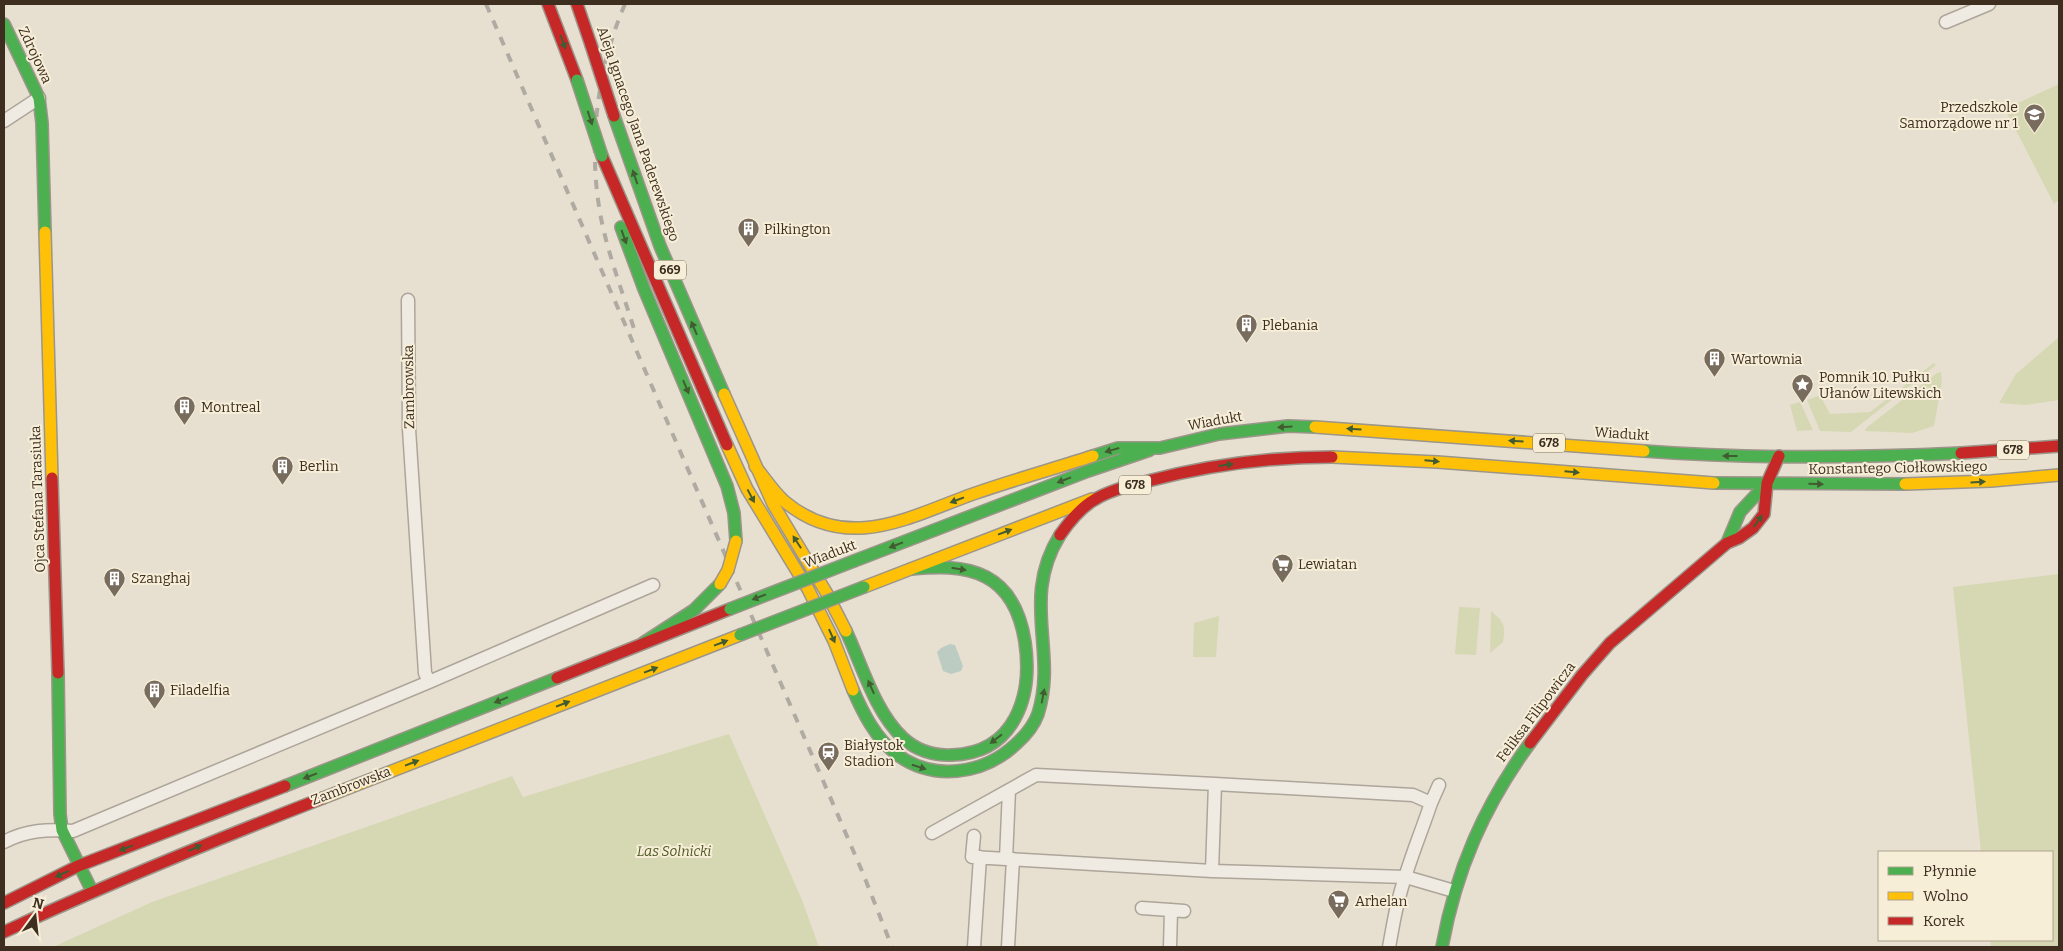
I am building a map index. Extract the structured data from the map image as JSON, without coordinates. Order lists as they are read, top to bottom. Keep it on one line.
{"streets":{"main road":["Zdrojowa","Aleja Ignacego Jana Paderewskiego","669","Zambrowska","Wiadukt","678","Konstantego Ciołkowskiego","Ojca Stefana Tarasiuka","Feliksa Filipowicza"]},"crossings":[["Zdrojowa","Ojca Stefana Tarasiuka"],["Zambrowska","Wiadukt"],["Zambrowska","678"],["Zambrowska","Ojca Stefana Tarasiuka"],["Wiadukt","Konstantego Ciołkowskiego"],["Wiadukt","Feliksa Filipowicza"],["678","Konstantego Ciołkowskiego"],["678","Feliksa Filipowicza"],["Konstantego Ciołkowskiego","Feliksa Filipowicza"]],"parks":["Las Solnicki"],"places":{"school or university":["Przedszkole Samorządowe nr 1"],"building":["Pilkington","Plebania","Wartownia","Montreal","Berlin","Szanghaj","Filadelfia"],"place":["Pomnik 10. Pułku Ułanów Litewskich"],"supermarket":["Lewiatan","Arhelan"],"station":["Białystok Stadion"]},"legend":["Płynnie","Wolno","Korek"],"north":"top"}
